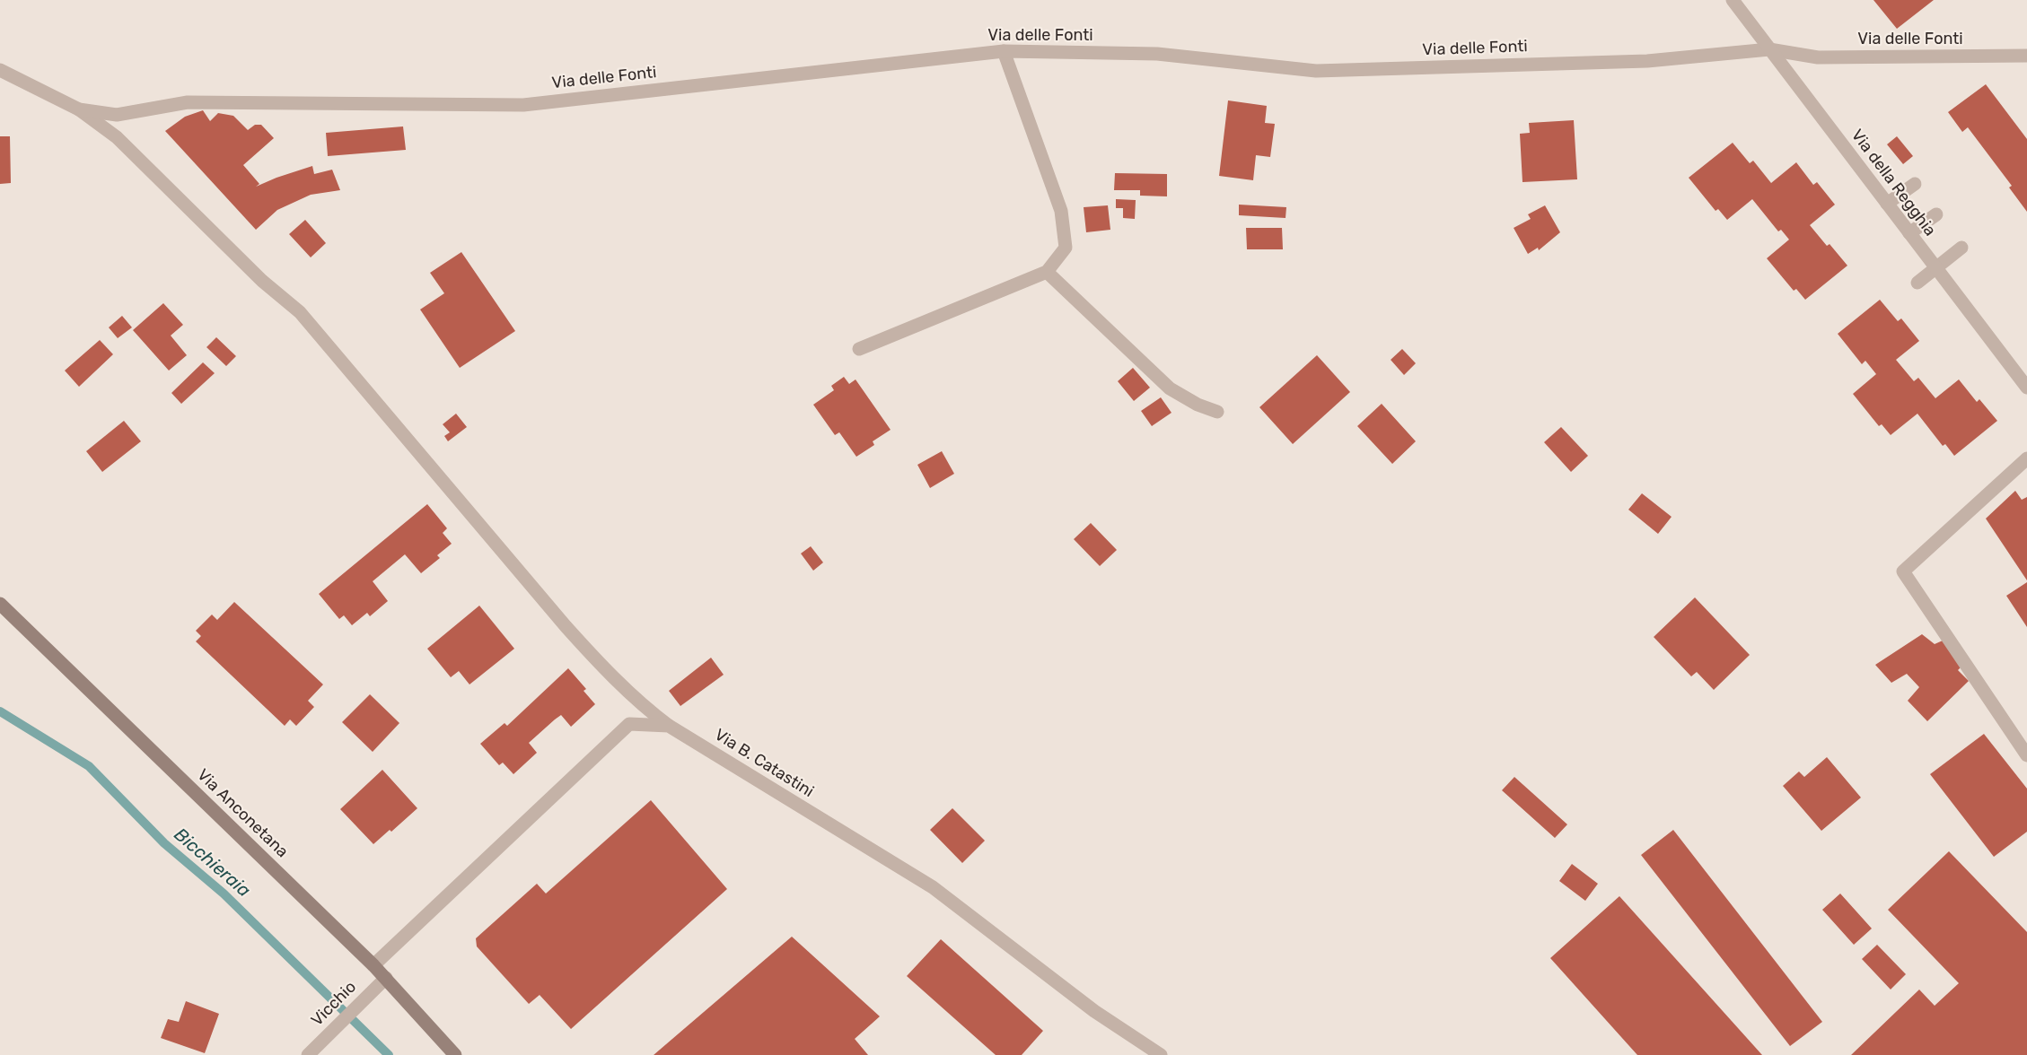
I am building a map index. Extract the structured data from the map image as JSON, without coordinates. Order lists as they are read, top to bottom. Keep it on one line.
{"streets":{"main road":["Via Anconetana"],"street":["Via delle Fonti","Via della Regghia","Via B. Catastini","Vicchio"]},"crossings":[["Via delle Fonti","Via della Regghia"],["Via B. Catastini","Via Anconetana"],["Via Anconetana","Vicchio"]],"water":["Bicchieraia"]}
